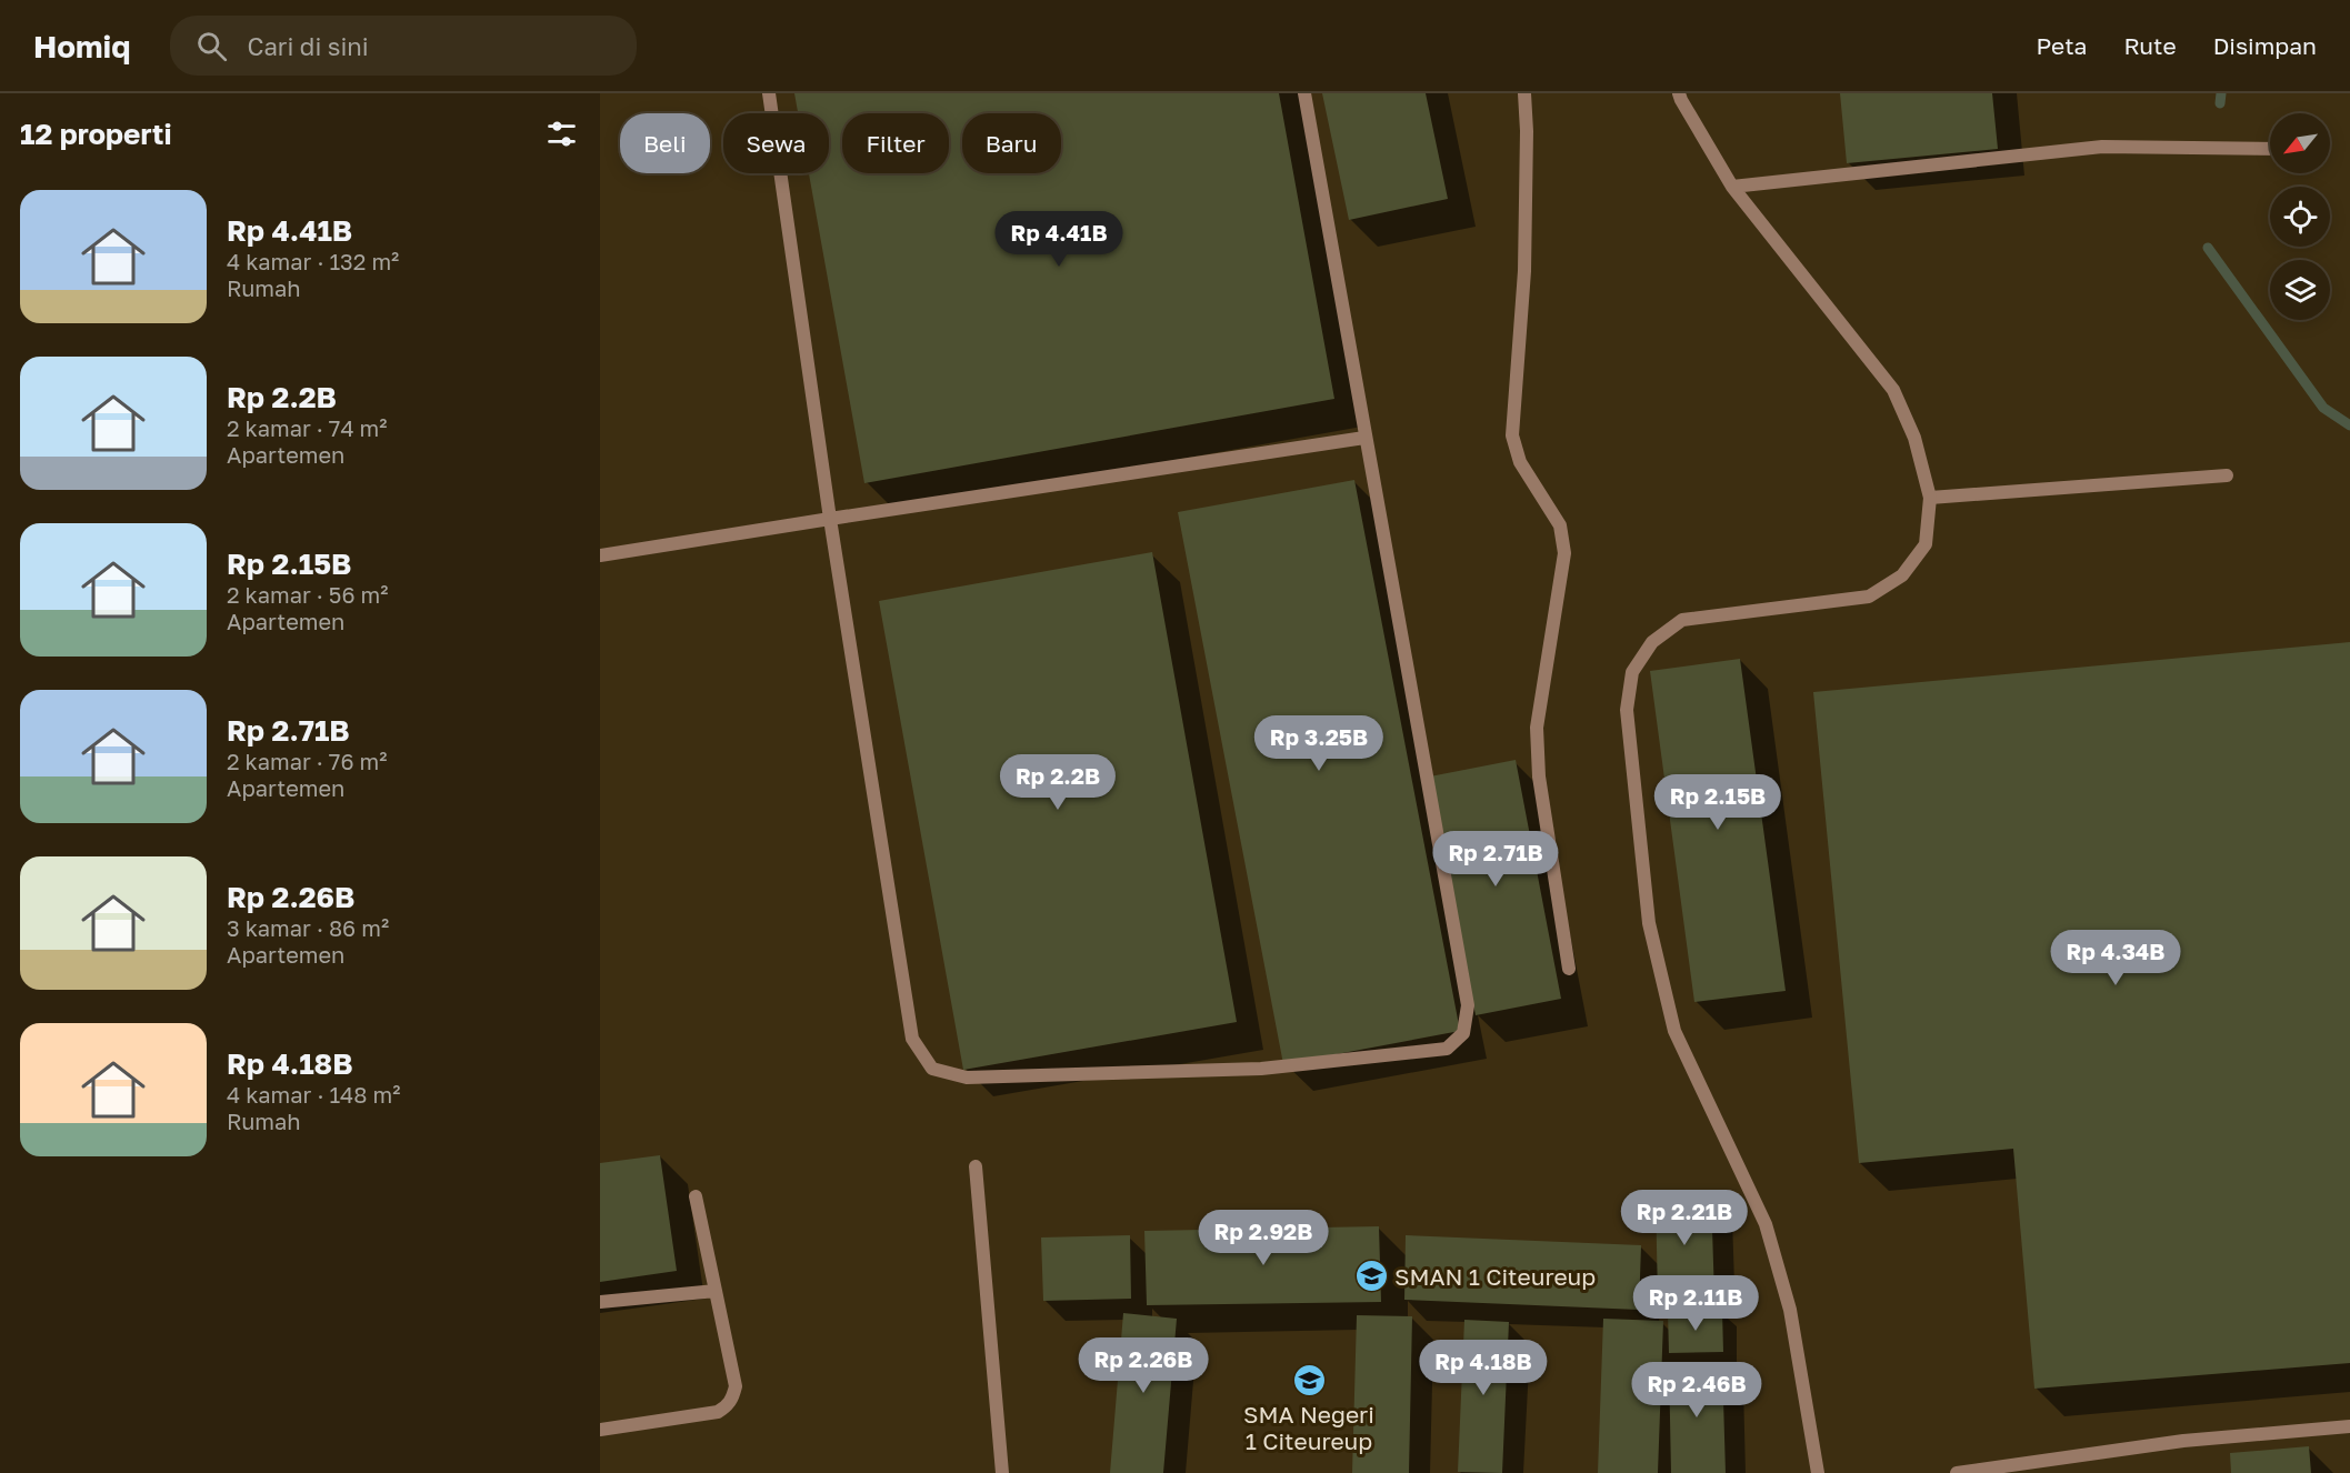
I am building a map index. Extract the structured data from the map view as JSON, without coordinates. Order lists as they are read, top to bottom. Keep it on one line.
{"places":{"school or university":["SMAN 1 Citeureup","SMA Negeri 1 Citeureup"]},"north":"bottom left","page":{"header":"Homiq","search":"Cari di sini","nav":["Peta","Rute","Disimpan"],"heading":"12 properti","chip":["Beli","Sewa","Filter","Baru"],"list":[{"name":"Rp 4.41B","note":"4 kamar · 132 m² · Rumah"},{"name":"Rp 2.2B","note":"2 kamar · 74 m² · Apartemen"},{"name":"Rp 2.15B","note":"2 kamar · 56 m² · Apartemen"},{"name":"Rp 2.71B","note":"2 kamar · 76 m² · Apartemen"},{"name":"Rp 2.26B","note":"3 kamar · 86 m² · Apartemen"},{"name":"Rp 4.18B","note":"4 kamar · 148 m² · Rumah"}],"price":["Rp 4.41B","Rp 3.25B","Rp 2.2B","Rp 2.15B","Rp 2.71B","Rp 4.34B","Rp 2.21B","Rp 2.92B","Rp 2.11B","Rp 2.26B","Rp 4.18B","Rp 2.46B"]}}
